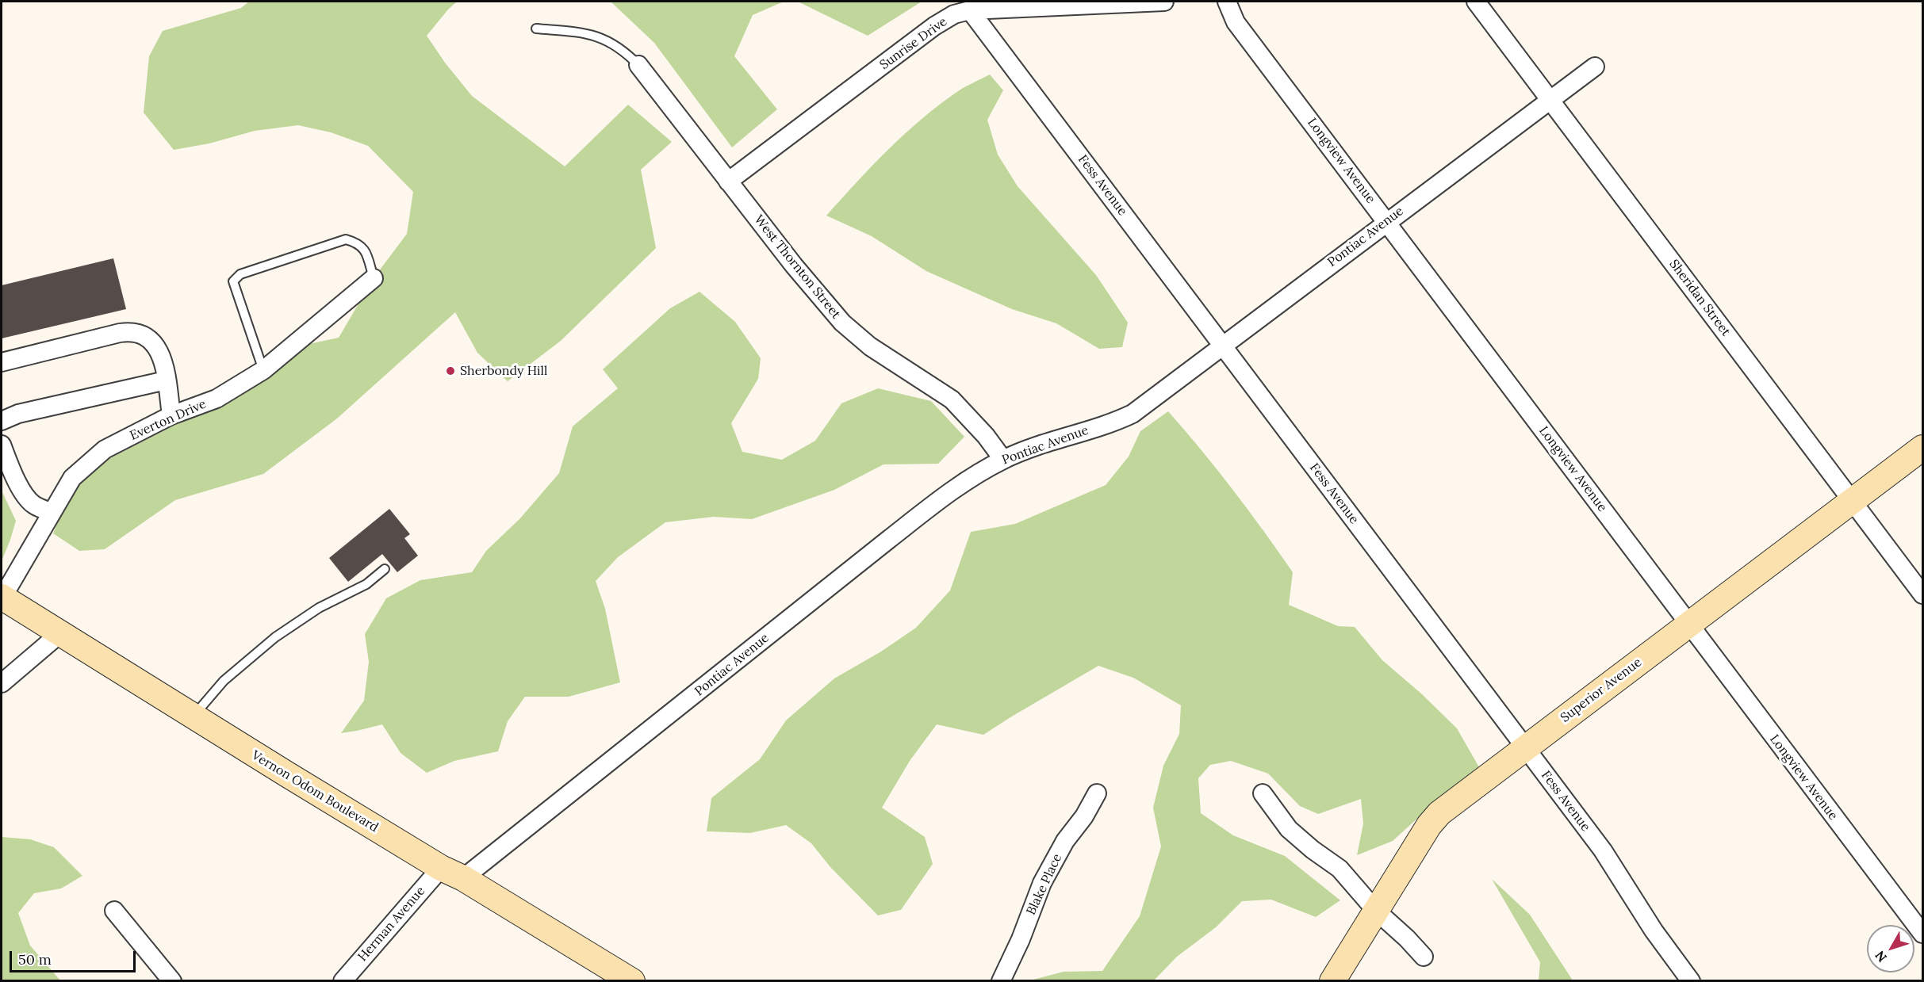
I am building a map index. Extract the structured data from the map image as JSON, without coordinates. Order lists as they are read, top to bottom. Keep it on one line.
{"streets":{"street":["Sunrise Drive","Longview Avenue","Fess Avenue","Pontiac Avenue","West Thornton Street","Sheridan Street","Everton Drive","Superior Avenue","Vernon Odom Boulevard","Blake Place","Herman Avenue"]},"crossings":[["Sunrise Drive","Fess Avenue"],["Sunrise Drive","West Thornton Street"],["Longview Avenue","Pontiac Avenue"],["Longview Avenue","Superior Avenue"],["Fess Avenue","Pontiac Avenue"],["Fess Avenue","Superior Avenue"],["Pontiac Avenue","West Thornton Street"],["Pontiac Avenue","Sheridan Street"],["Pontiac Avenue","Vernon Odom Boulevard"],["Sheridan Street","Superior Avenue"],["Everton Drive","Vernon Odom Boulevard"],["Vernon Odom Boulevard","Herman Avenue"]],"places":["Sherbondy Hill"],"scale_bar":"50 m","north":"bottom left"}
